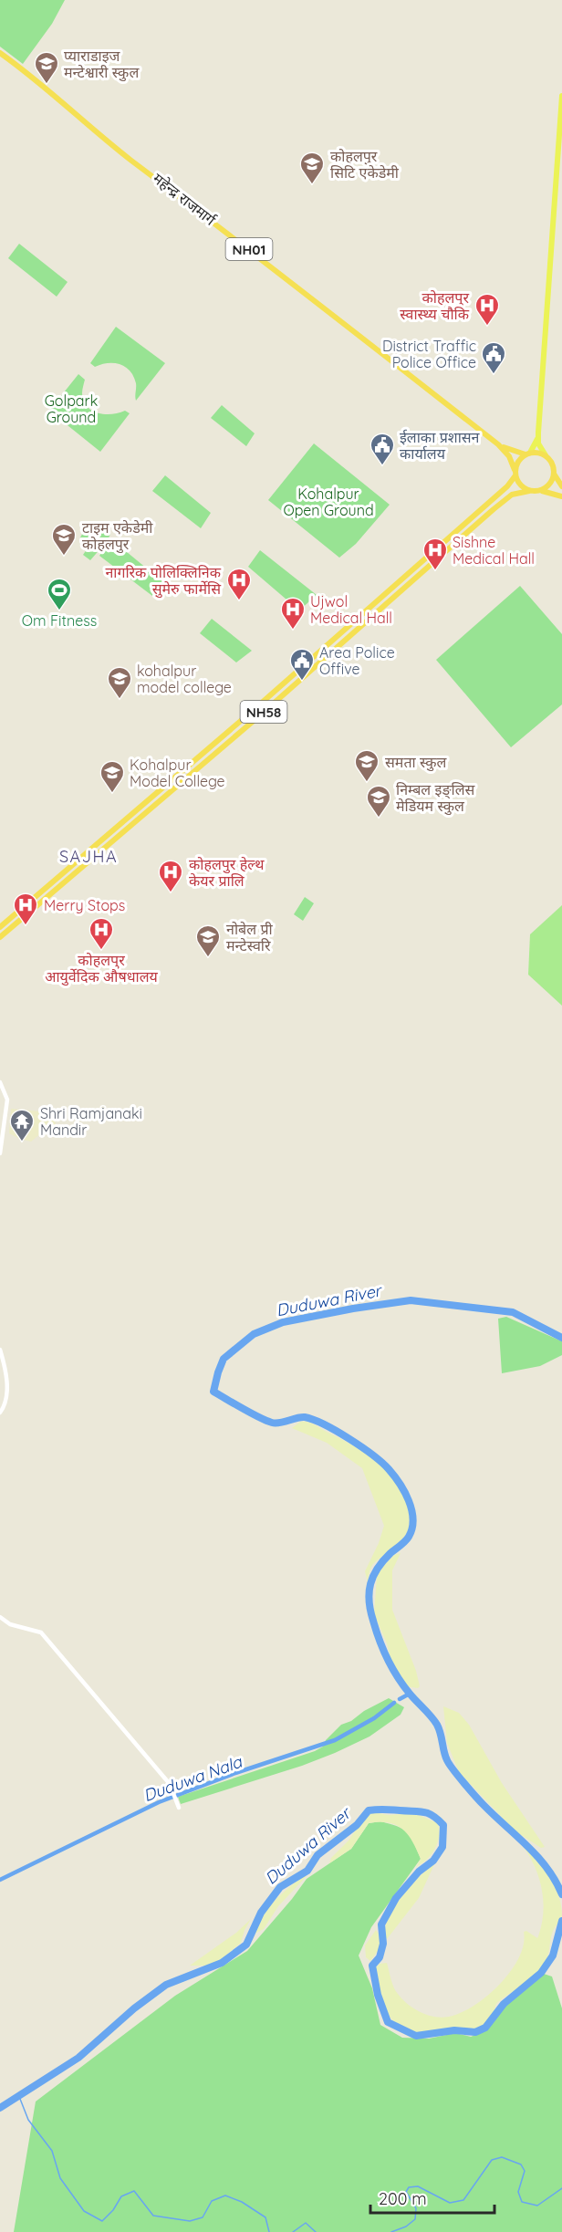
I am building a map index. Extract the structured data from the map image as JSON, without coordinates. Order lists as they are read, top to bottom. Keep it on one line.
{"streets":{"highway":["महेन्द्र राजमार्ग","NH01","NH58"]},"crossings":[["महेन्द्र राजमार्ग","NH01"],["NH01","NH58"]],"districts":["SAJHA"],"water":["Duduwa River","Duduwa Nala"],"parks":["Golpark Ground","Kohalpur Open Ground"],"places":{"school or university":["प्याराडाइज मन्टेश्वारी स्कुल","कोहलपुर सिटि एकेडेमी","टाइम एकेडेमी कोहलपुर","kohalpur model college","समता स्कुल","Kohalpur Model College","निम्बल इङ्लिस मेडियम स्कुल","नोबेल प्री मन्टेस्वरि"],"hospital":["कोहलपुर स्वास्थ्य चौकि","Sishne Medical Hall","नागरिक पोलिक्लिनिक सुमेरु फार्मेसि","Ujwol Medical Hall","कोहलपुर हेल्थ केयर प्रालि","Merry Stops","कोहलपुर आयुर्वेदिक औषधालय"],"public building":["District Traffic Police Office","ईलाका प्रशासन कार्यालय","Area Police Offive"],"sports":["Om Fitness"],"temple":["Shri Ramjanaki Mandir"]},"scale_bar":"200 m"}
